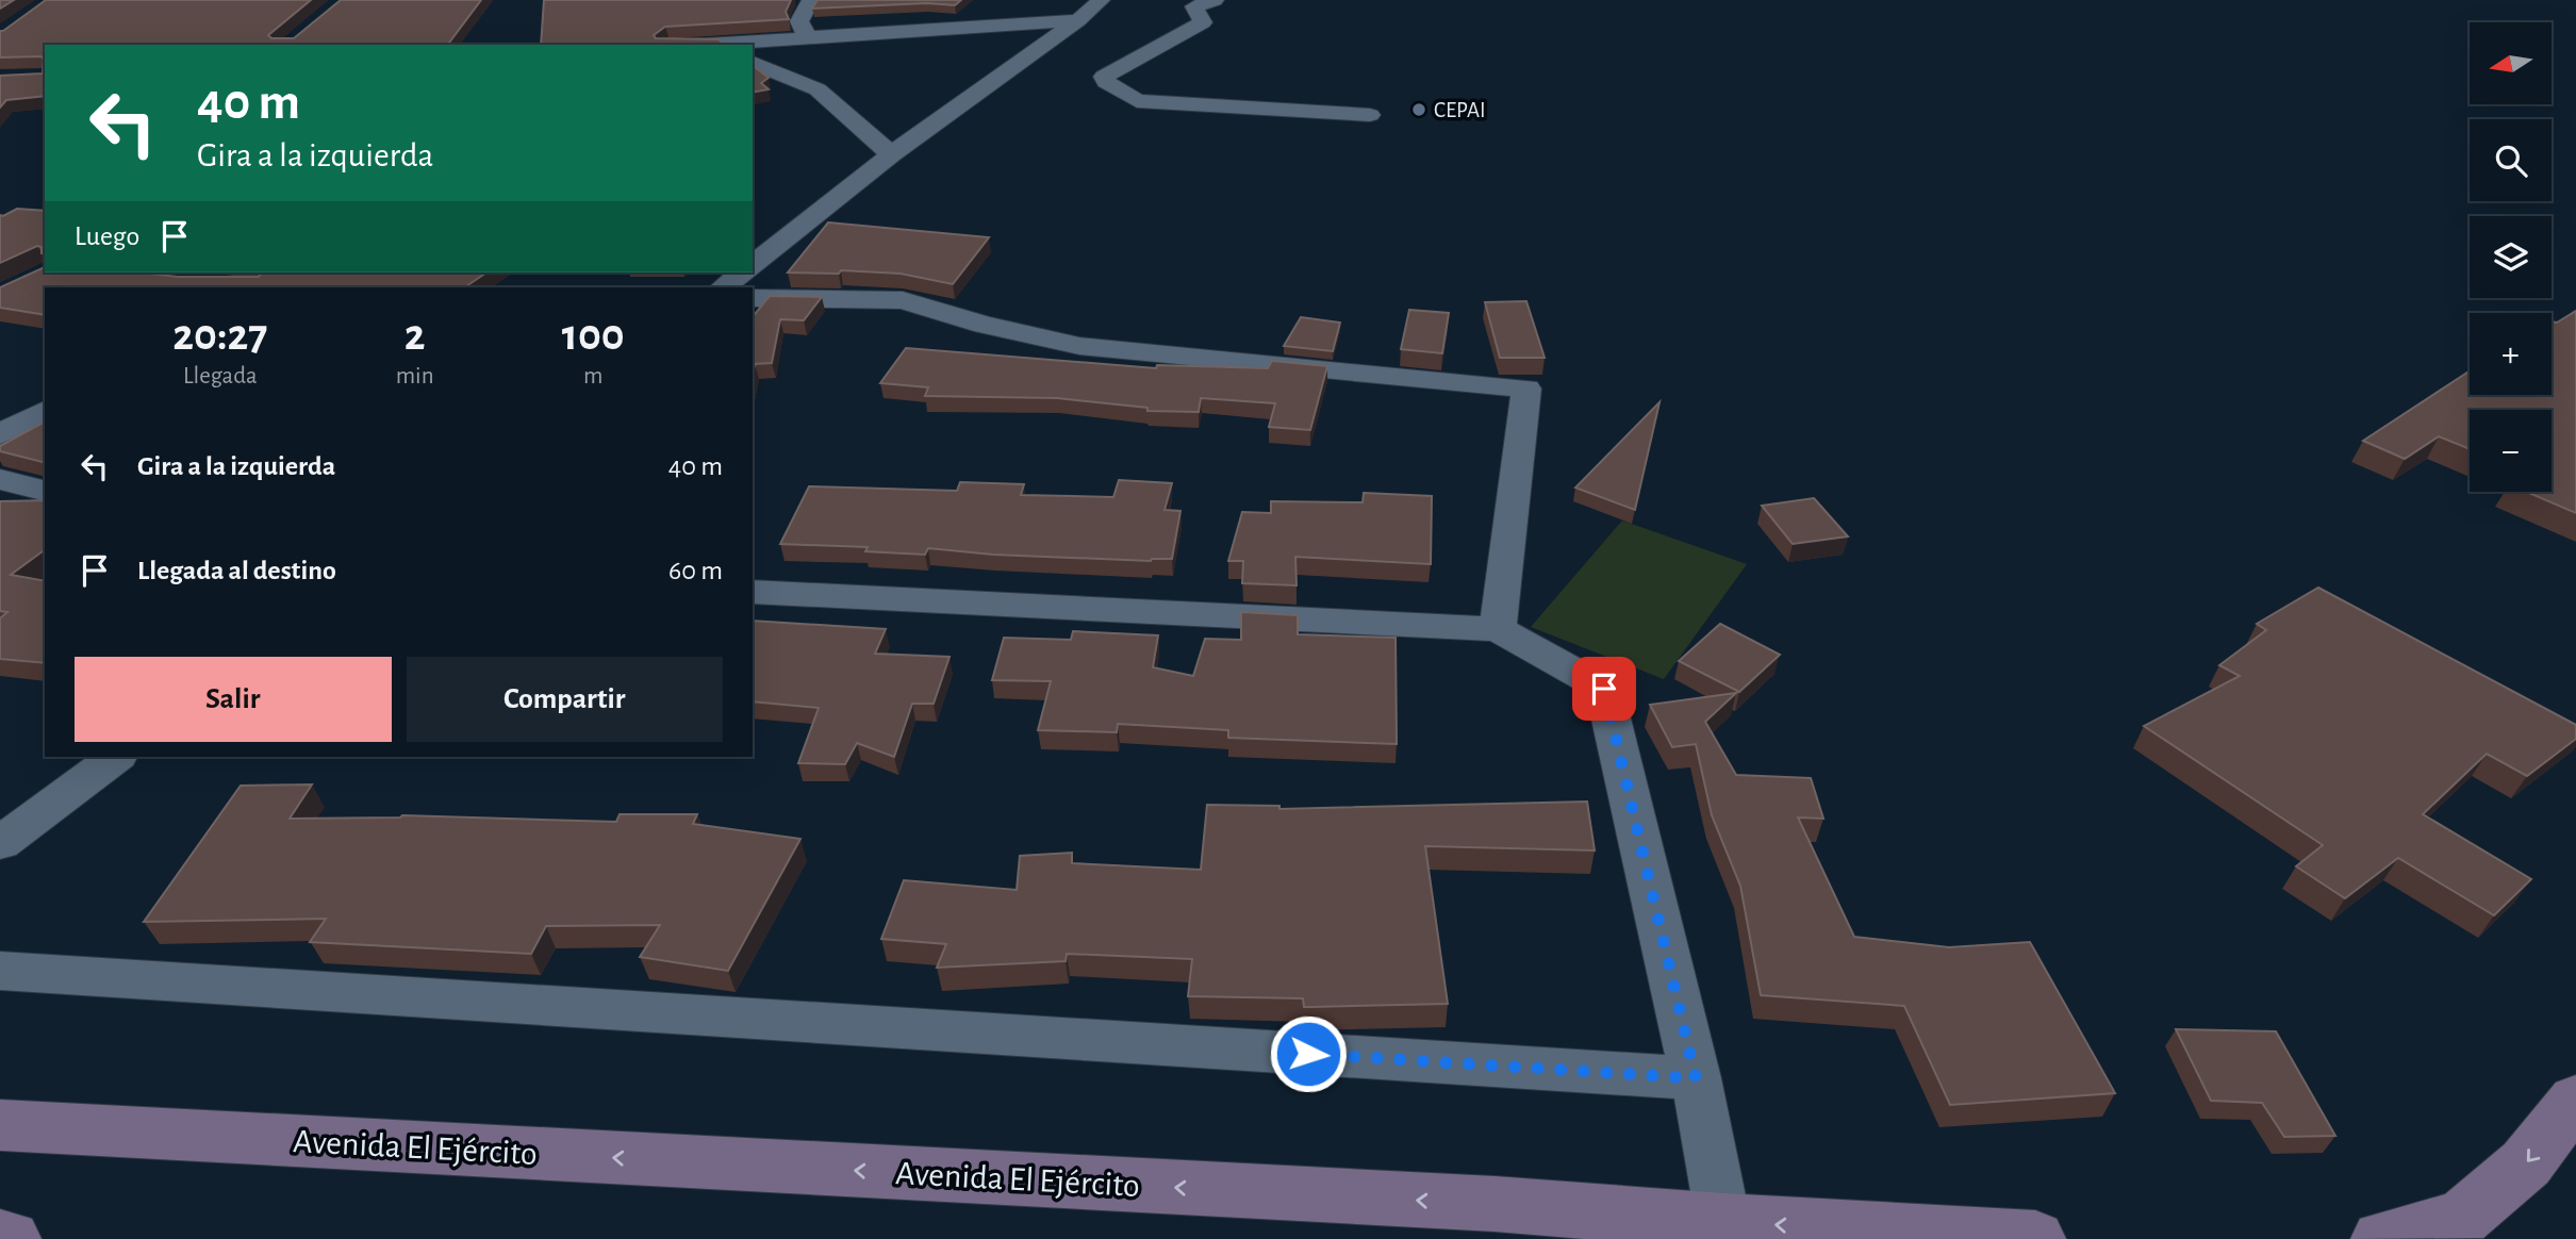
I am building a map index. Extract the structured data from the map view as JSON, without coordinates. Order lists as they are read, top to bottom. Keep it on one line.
{"streets":{"street":["Avenida El Ejército"]},"places":["CEPAI"],"north":"left","page":{"map_buttons":["+","−"],"turn":["40 m","Gira a la izquierda"],"then":"Luego","eta":["20:27","Llegada","2","min","100","m"],"list":[{"name":"Gira a la izquierda","value":"40 m"},{"name":"Llegada al destino","value":"60 m"}],"buttons":["Salir","Compartir"]}}
